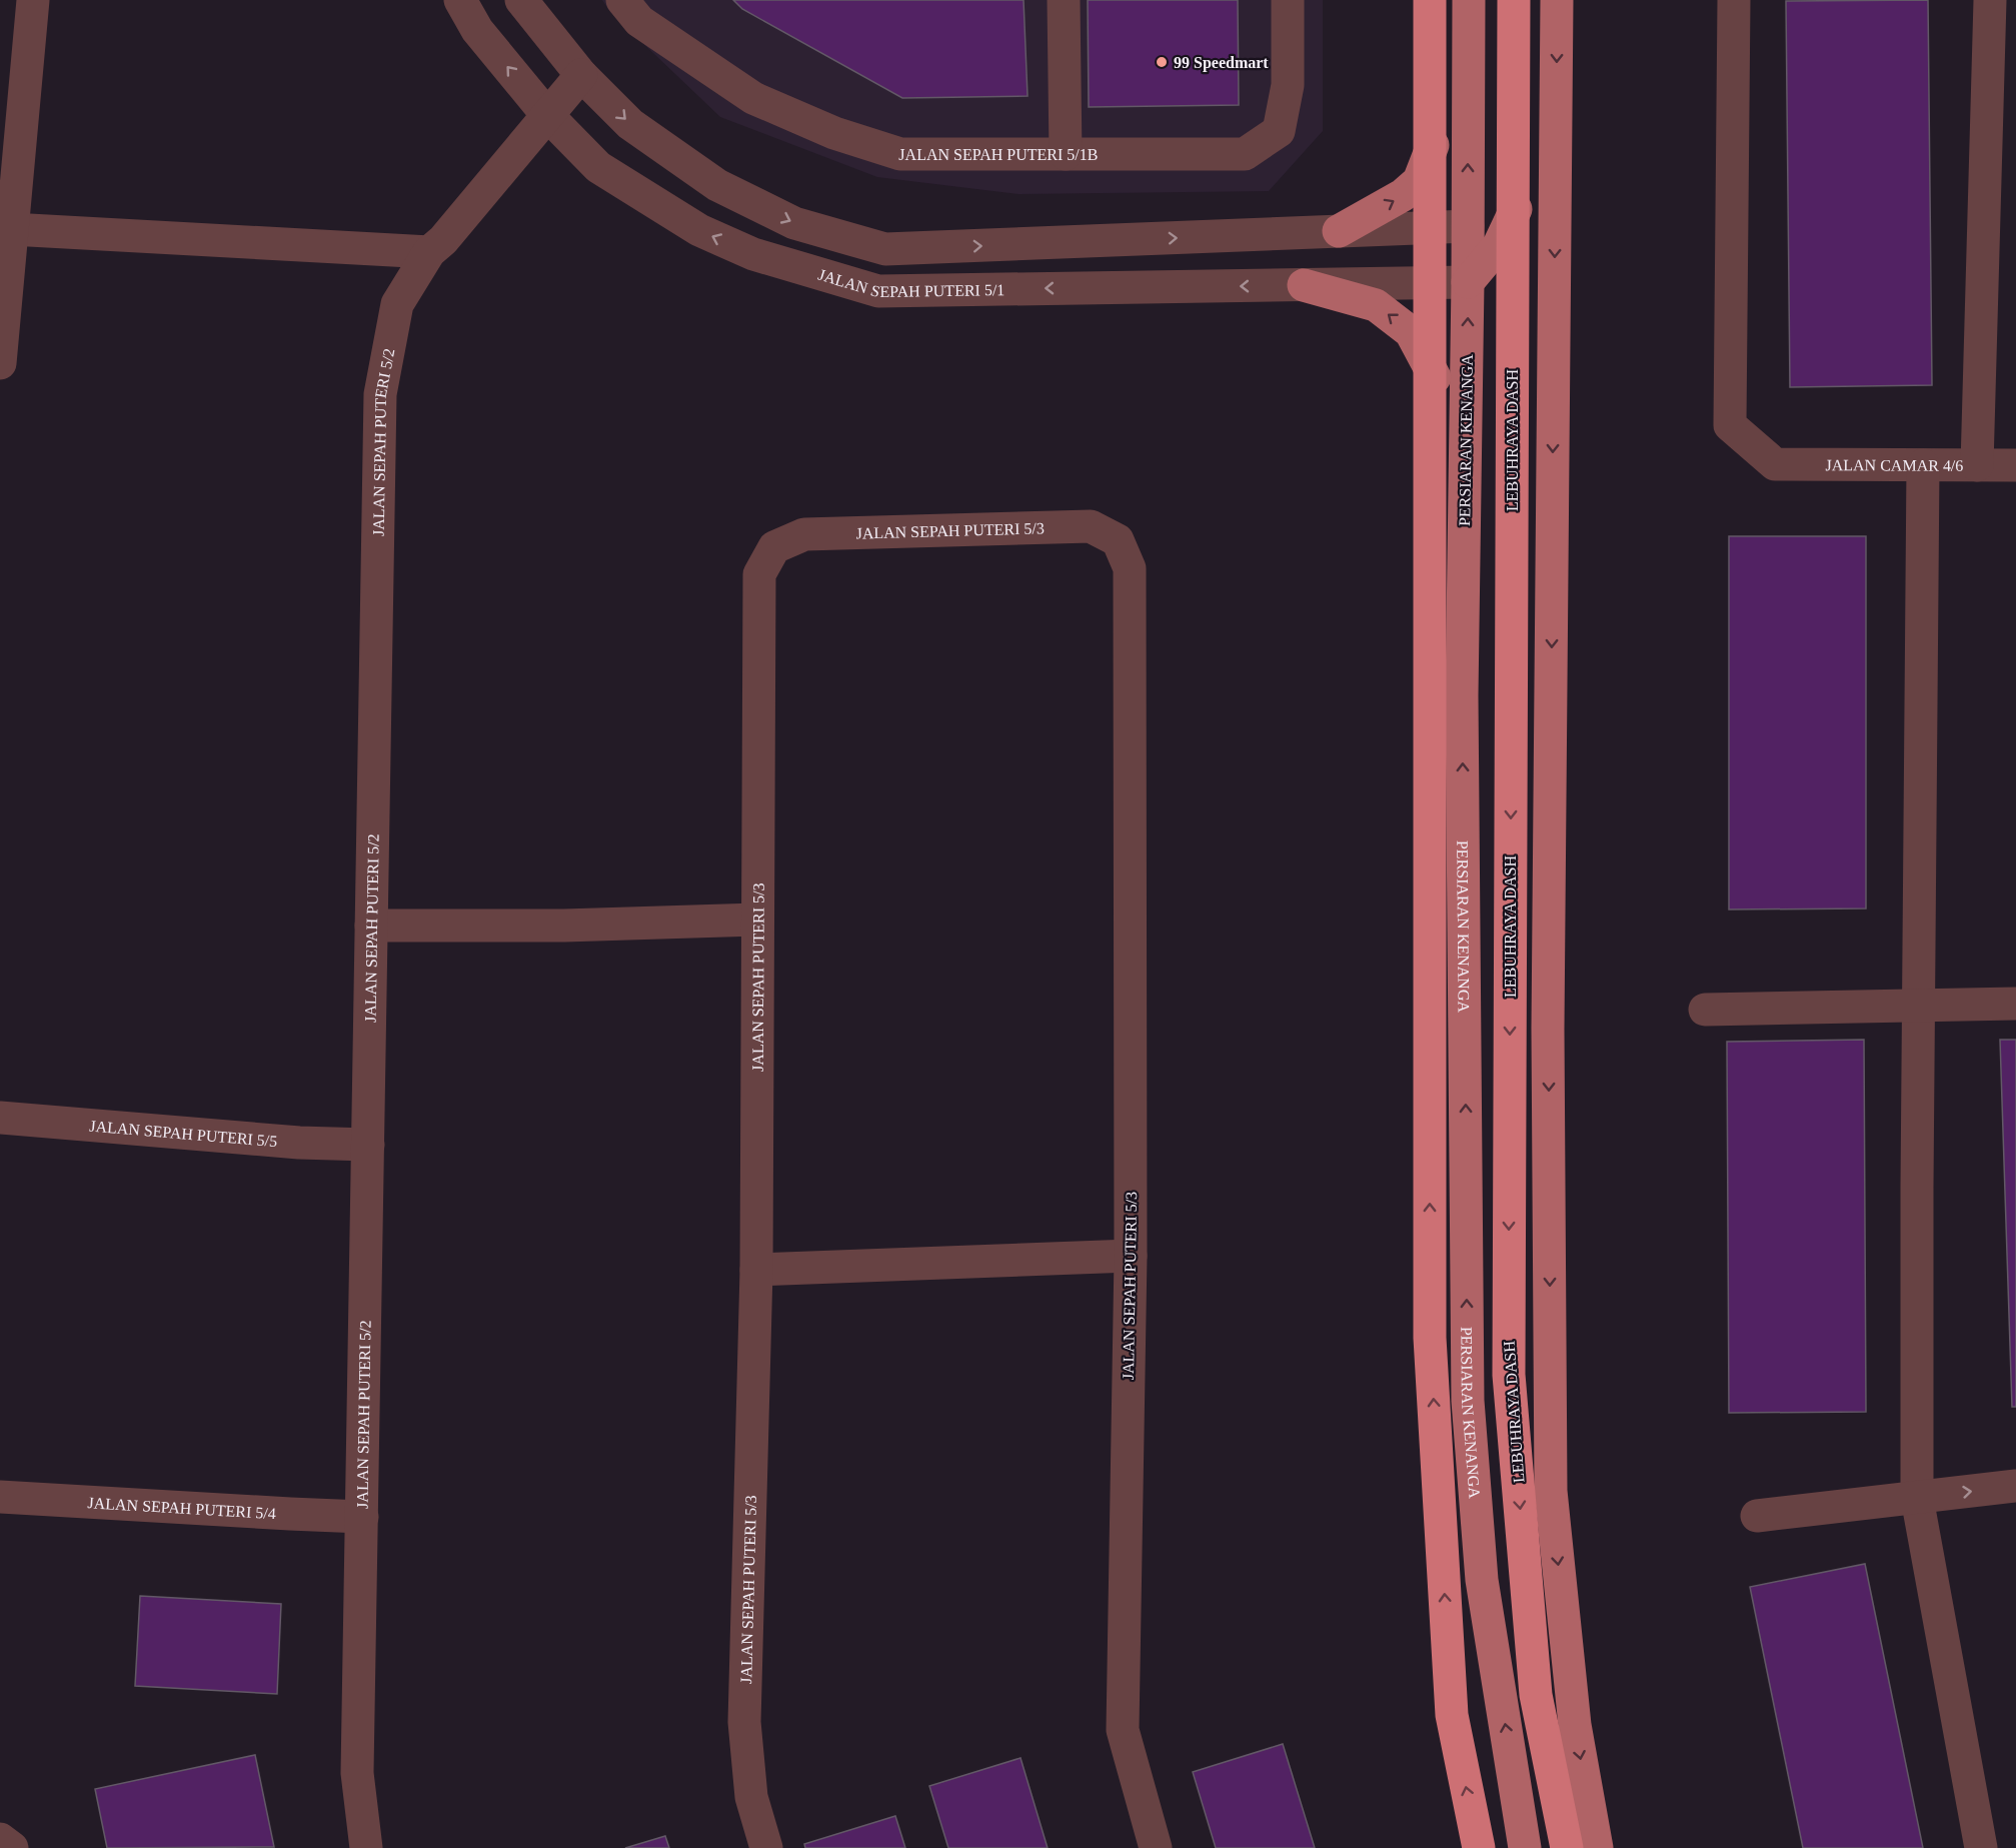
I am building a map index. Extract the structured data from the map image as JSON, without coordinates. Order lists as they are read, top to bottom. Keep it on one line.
{"streets":{"highway":["LEBUHRAYA DASH"],"main road":["PERSIARAN KENANGA"],"street":["JALAN SEPAH PUTERI 5/1B","JALAN SEPAH PUTERI 5/1","JALAN SEPAH PUTERI 5/2","JALAN CAMAR 4/6","JALAN SEPAH PUTERI 5/3","JALAN SEPAH PUTERI 5/5","JALAN SEPAH PUTERI 5/4"]},"crossings":[["JALAN SEPAH PUTERI 5/1","PERSIARAN KENANGA"],["JALAN SEPAH PUTERI 5/1","JALAN SEPAH PUTERI 5/2"],["JALAN SEPAH PUTERI 5/2","JALAN SEPAH PUTERI 5/5"],["JALAN SEPAH PUTERI 5/2","JALAN SEPAH PUTERI 5/4"]],"places":["99 Speedmart"]}
